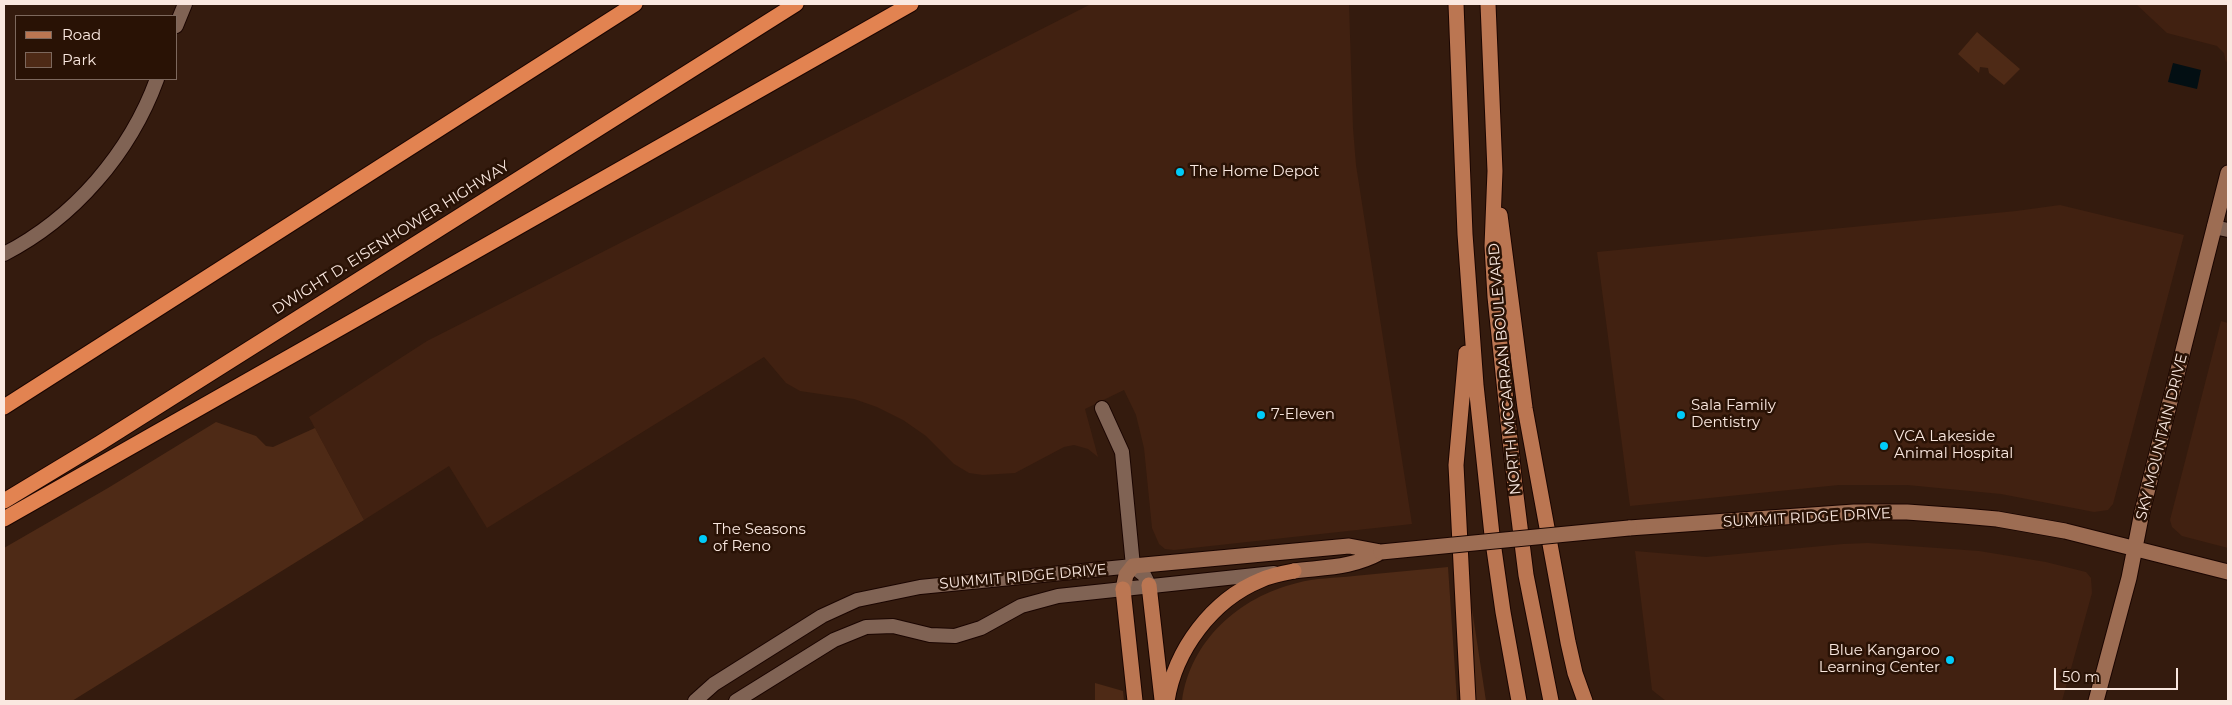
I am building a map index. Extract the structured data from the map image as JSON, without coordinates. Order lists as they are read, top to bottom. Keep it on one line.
{"streets":{"highway":["DWIGHT D. EISENHOWER HIGHWAY"],"main road":["NORTH MCCARRAN BOULEVARD"],"street":["SKY MOUNTAIN DRIVE","SUMMIT RIDGE DRIVE"]},"crossings":[["SKY MOUNTAIN DRIVE","SUMMIT RIDGE DRIVE"]],"places":["The Home Depot","7-Eleven","Sala Family Dentistry","VCA Lakeside Animal Hospital","The Seasons of Reno","Blue Kangaroo Learning Center"],"legend":["Road","Park"],"scale_bar":"50 m"}
